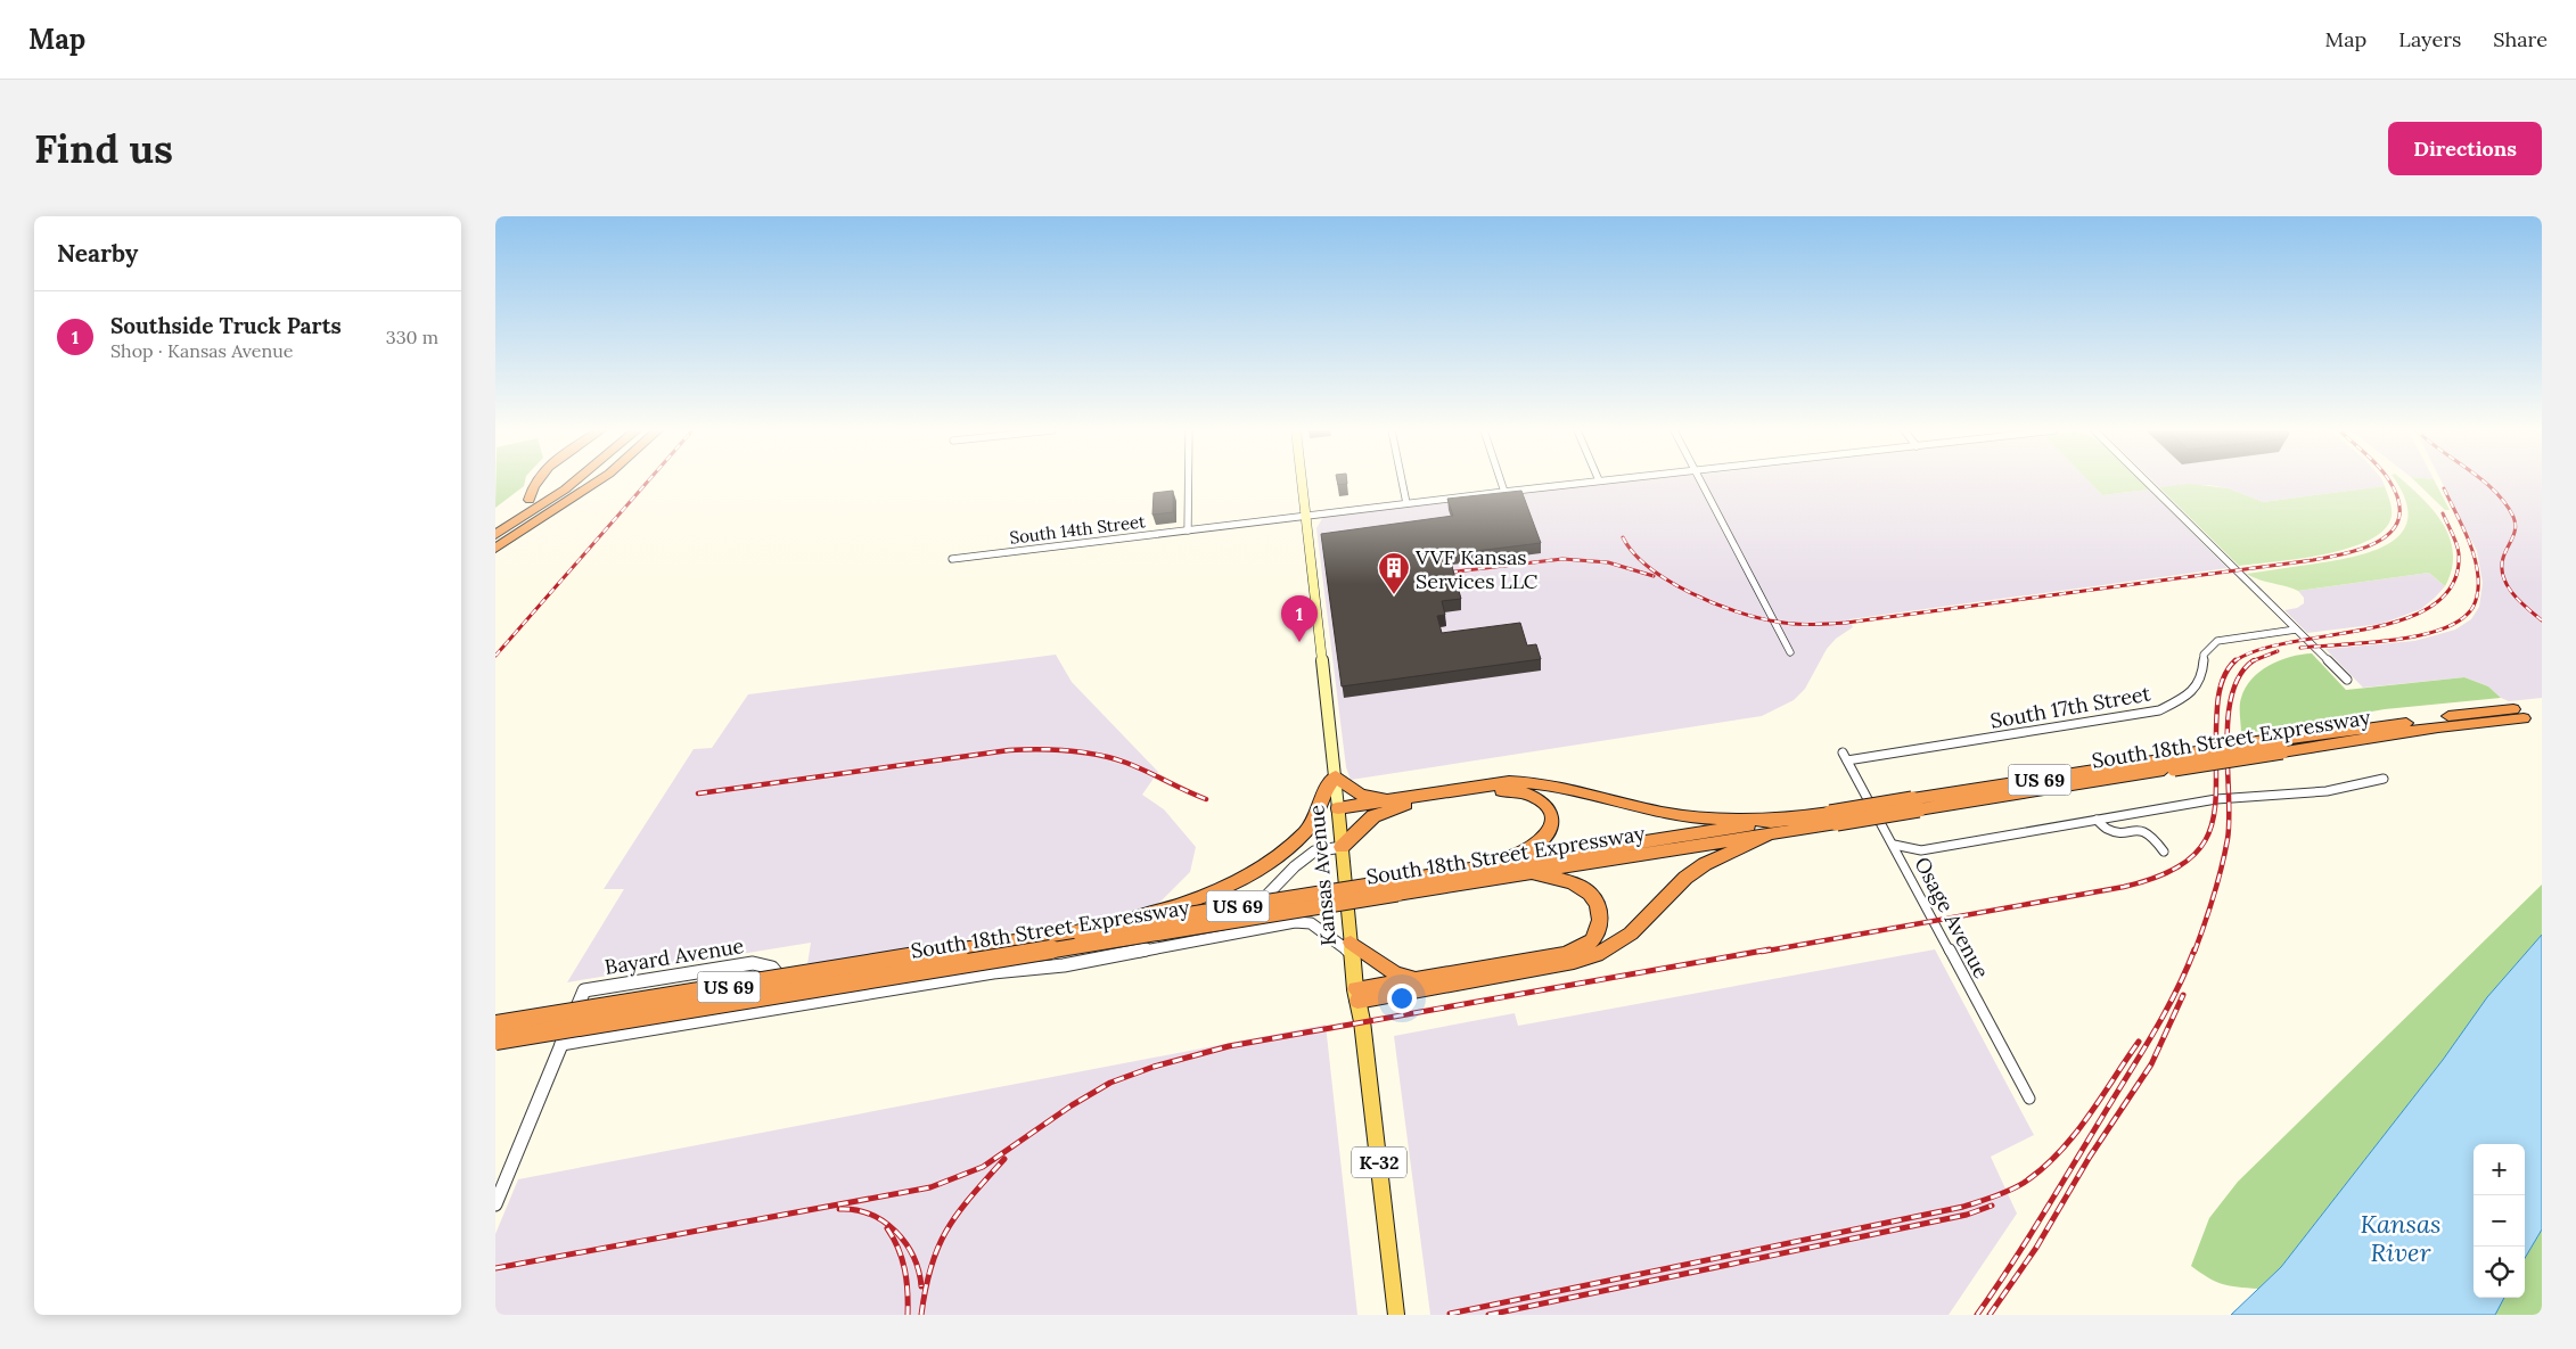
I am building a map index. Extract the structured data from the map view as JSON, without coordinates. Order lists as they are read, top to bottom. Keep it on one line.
{"streets":{"highway":["South 18th Street Expressway","US 69"],"main road":["Kansas Avenue","K-32"],"street":["South 14th Street","South 17th Street","Osage Avenue","Bayard Avenue"]},"crossings":[["South 14th Street","Kansas Avenue"],["South 17th Street","Osage Avenue"],["Kansas Avenue","Bayard Avenue"]],"water":["Kansas River"],"places":{"building":["VVF Kansas Services LLC"]},"page":{"header":"Map","nav":["Map","Layers","Share"],"buttons":"Directions","title":"Find us","heading":"Nearby","list":[{"mark":"1","name":"Southside Truck Parts","note":"Shop · Kansas Avenue","value":"330 m"}],"pins":"1","map_buttons":["+","−"]}}
